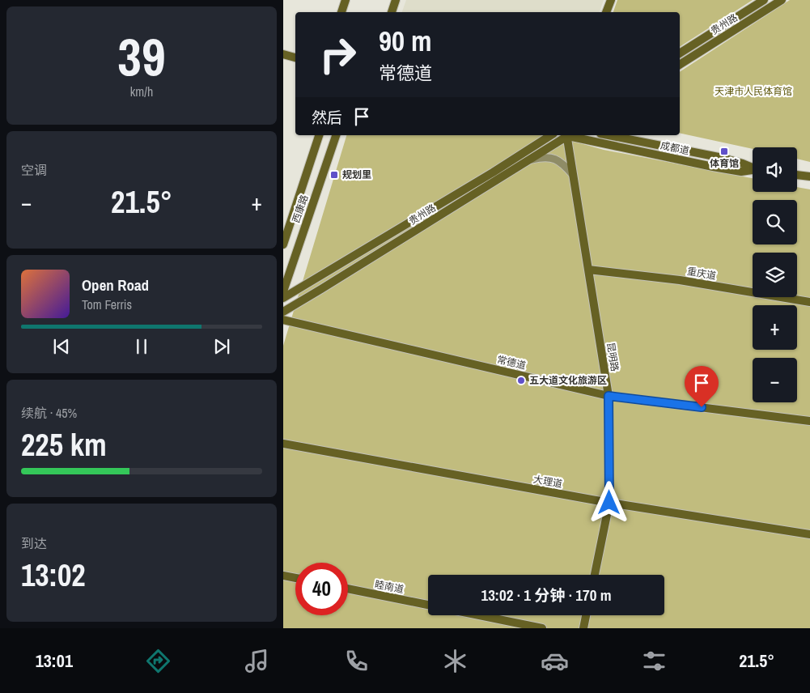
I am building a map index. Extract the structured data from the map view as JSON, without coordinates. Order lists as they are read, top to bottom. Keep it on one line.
{"streets":{"street":["贵州路","成都道","西康路","重庆道","昆明路","常德道","大理道","睦南道"]},"crossings":[["重庆道","昆明路"],["昆明路","常德道"],["昆明路","大理道"]],"parks":["天津市人民体育馆"],"places":{"transit":["体育馆","规划里"],"other":["五大道文化旅游区"]},"page":{"tile":[["39","km/h"],"空调",["续航 · 45%","225 km"],["到达","13:02"]],"turn":["90 m","常德道"],"then":"然后","map_buttons":["+","−"],"heat":["−","21.5°","+"],"song":["Open Road","Tom Ferris"],"limit":"40","trip":"13:02 · 1 分钟 · 170 m","tabs":["13:01","21.5°"]}}
